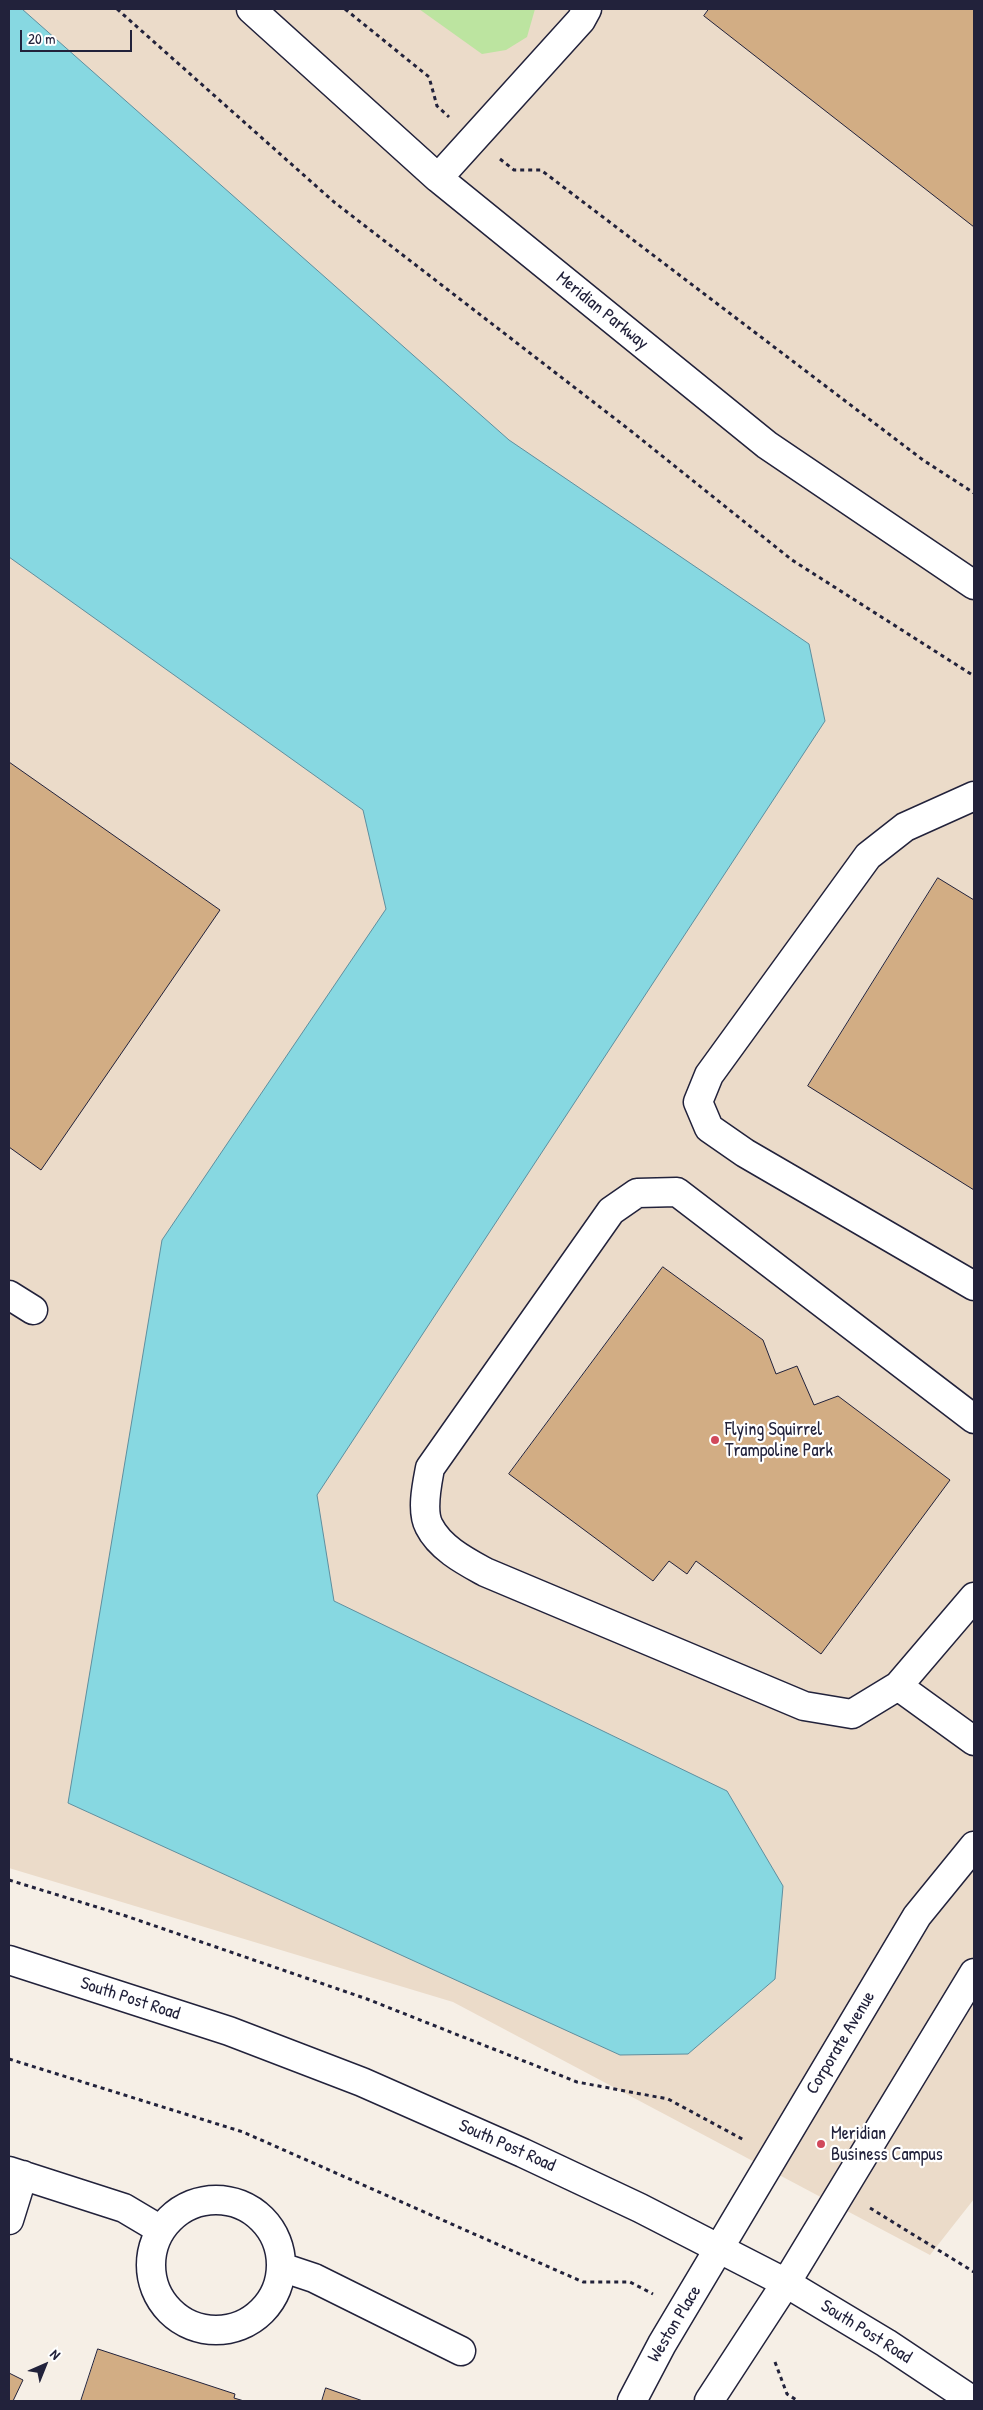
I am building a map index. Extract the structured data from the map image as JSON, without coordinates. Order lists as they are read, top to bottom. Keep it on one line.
{"streets":{"street":["Meridian Parkway","South Post Road","Corporate Avenue","Weston Place"]},"crossings":[["South Post Road","Corporate Avenue"],["South Post Road","Weston Place"],["Corporate Avenue","Weston Place"]],"places":["Flying Squirrel Trampoline Park","Meridian Business Campus"],"scale_bar":"20 m","north":"top right"}
